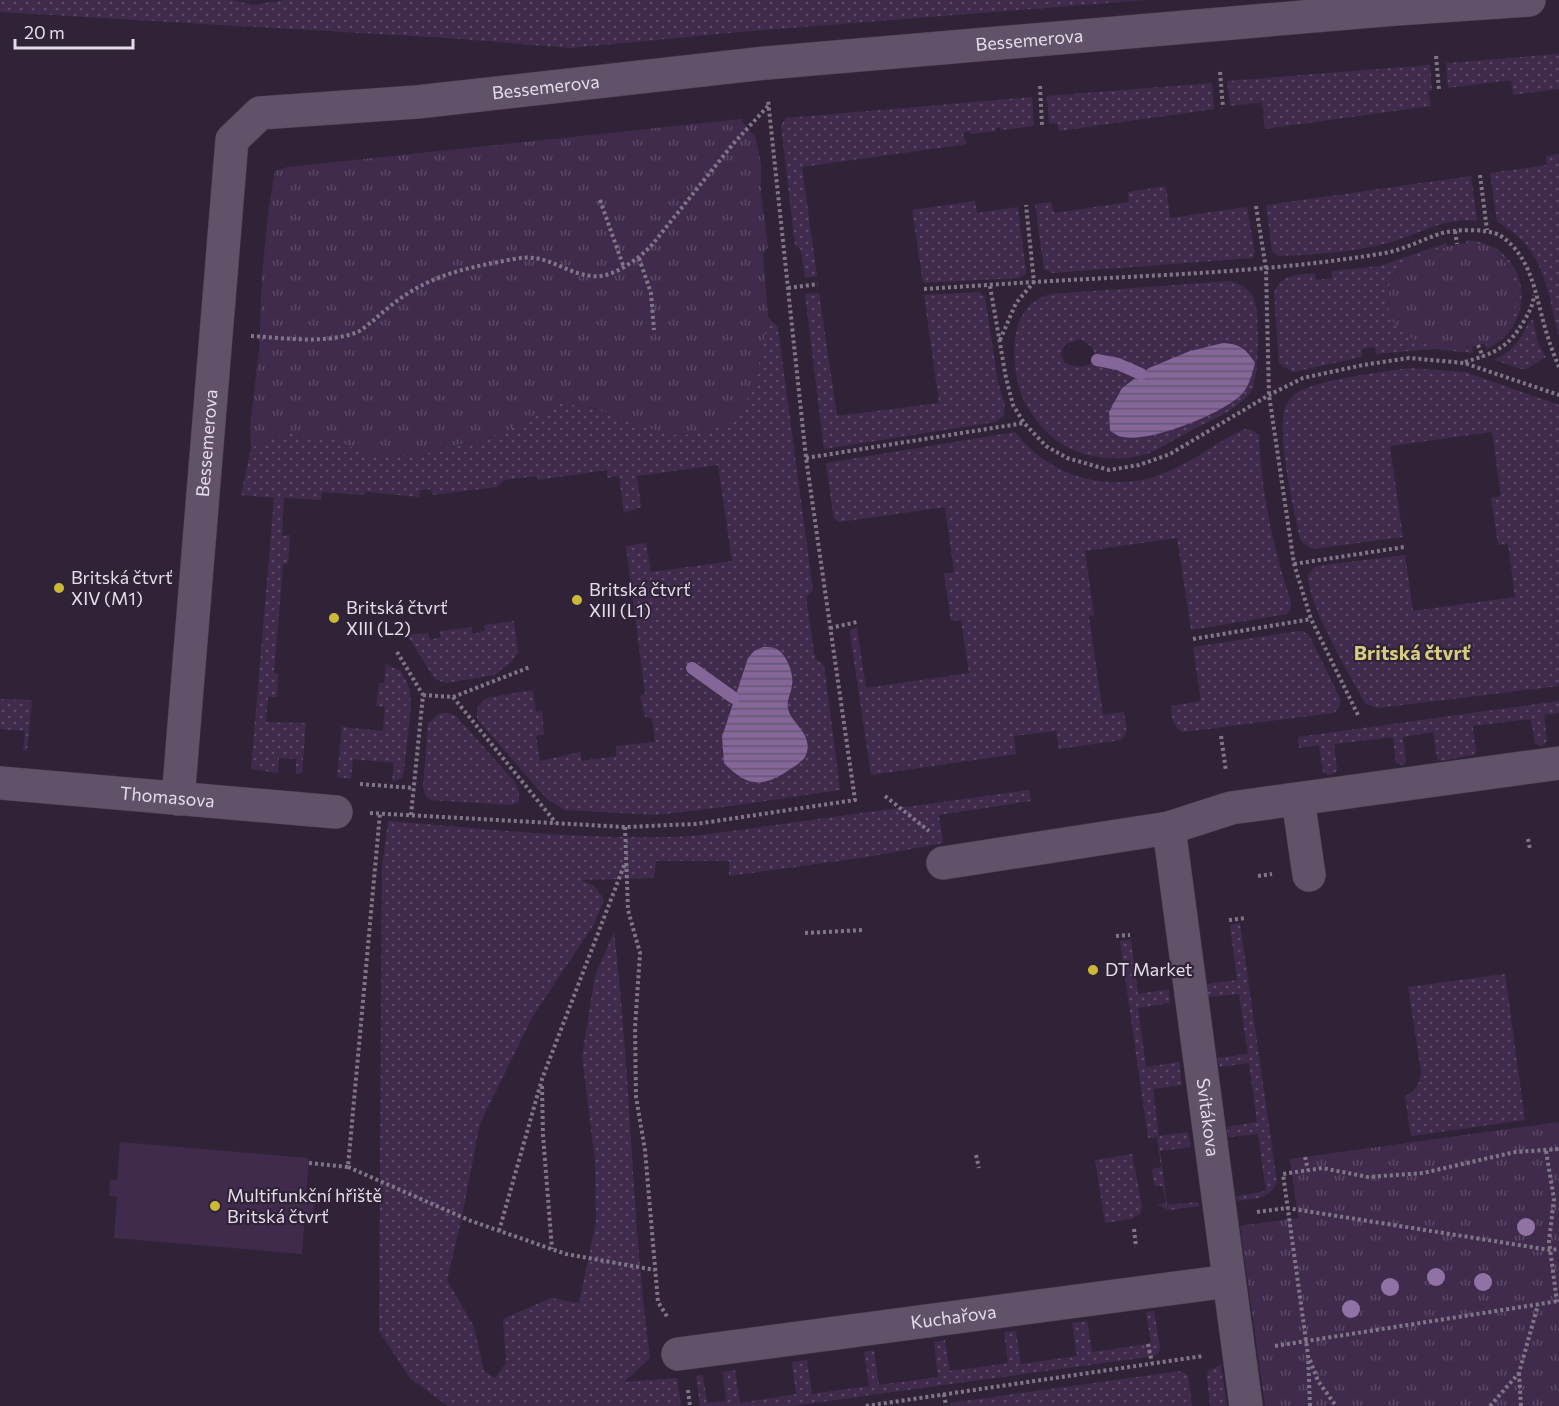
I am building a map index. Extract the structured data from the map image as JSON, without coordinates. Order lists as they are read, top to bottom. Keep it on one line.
{"streets":{"street":["Bessemerova","Thomasova","Svitákova","Kuchařova"]},"crossings":[["Bessemerova","Thomasova"],["Svitákova","Kuchařova"]],"districts":["Britská čtvrť"],"places":["Britská čtvrť XIV (M1)","Britská čtvrť XIII (L1)","Britská čtvrť XIII (L2)","DT Market","Multifunkční hřiště Britská čtvrť"],"scale_bar":"20 m"}
